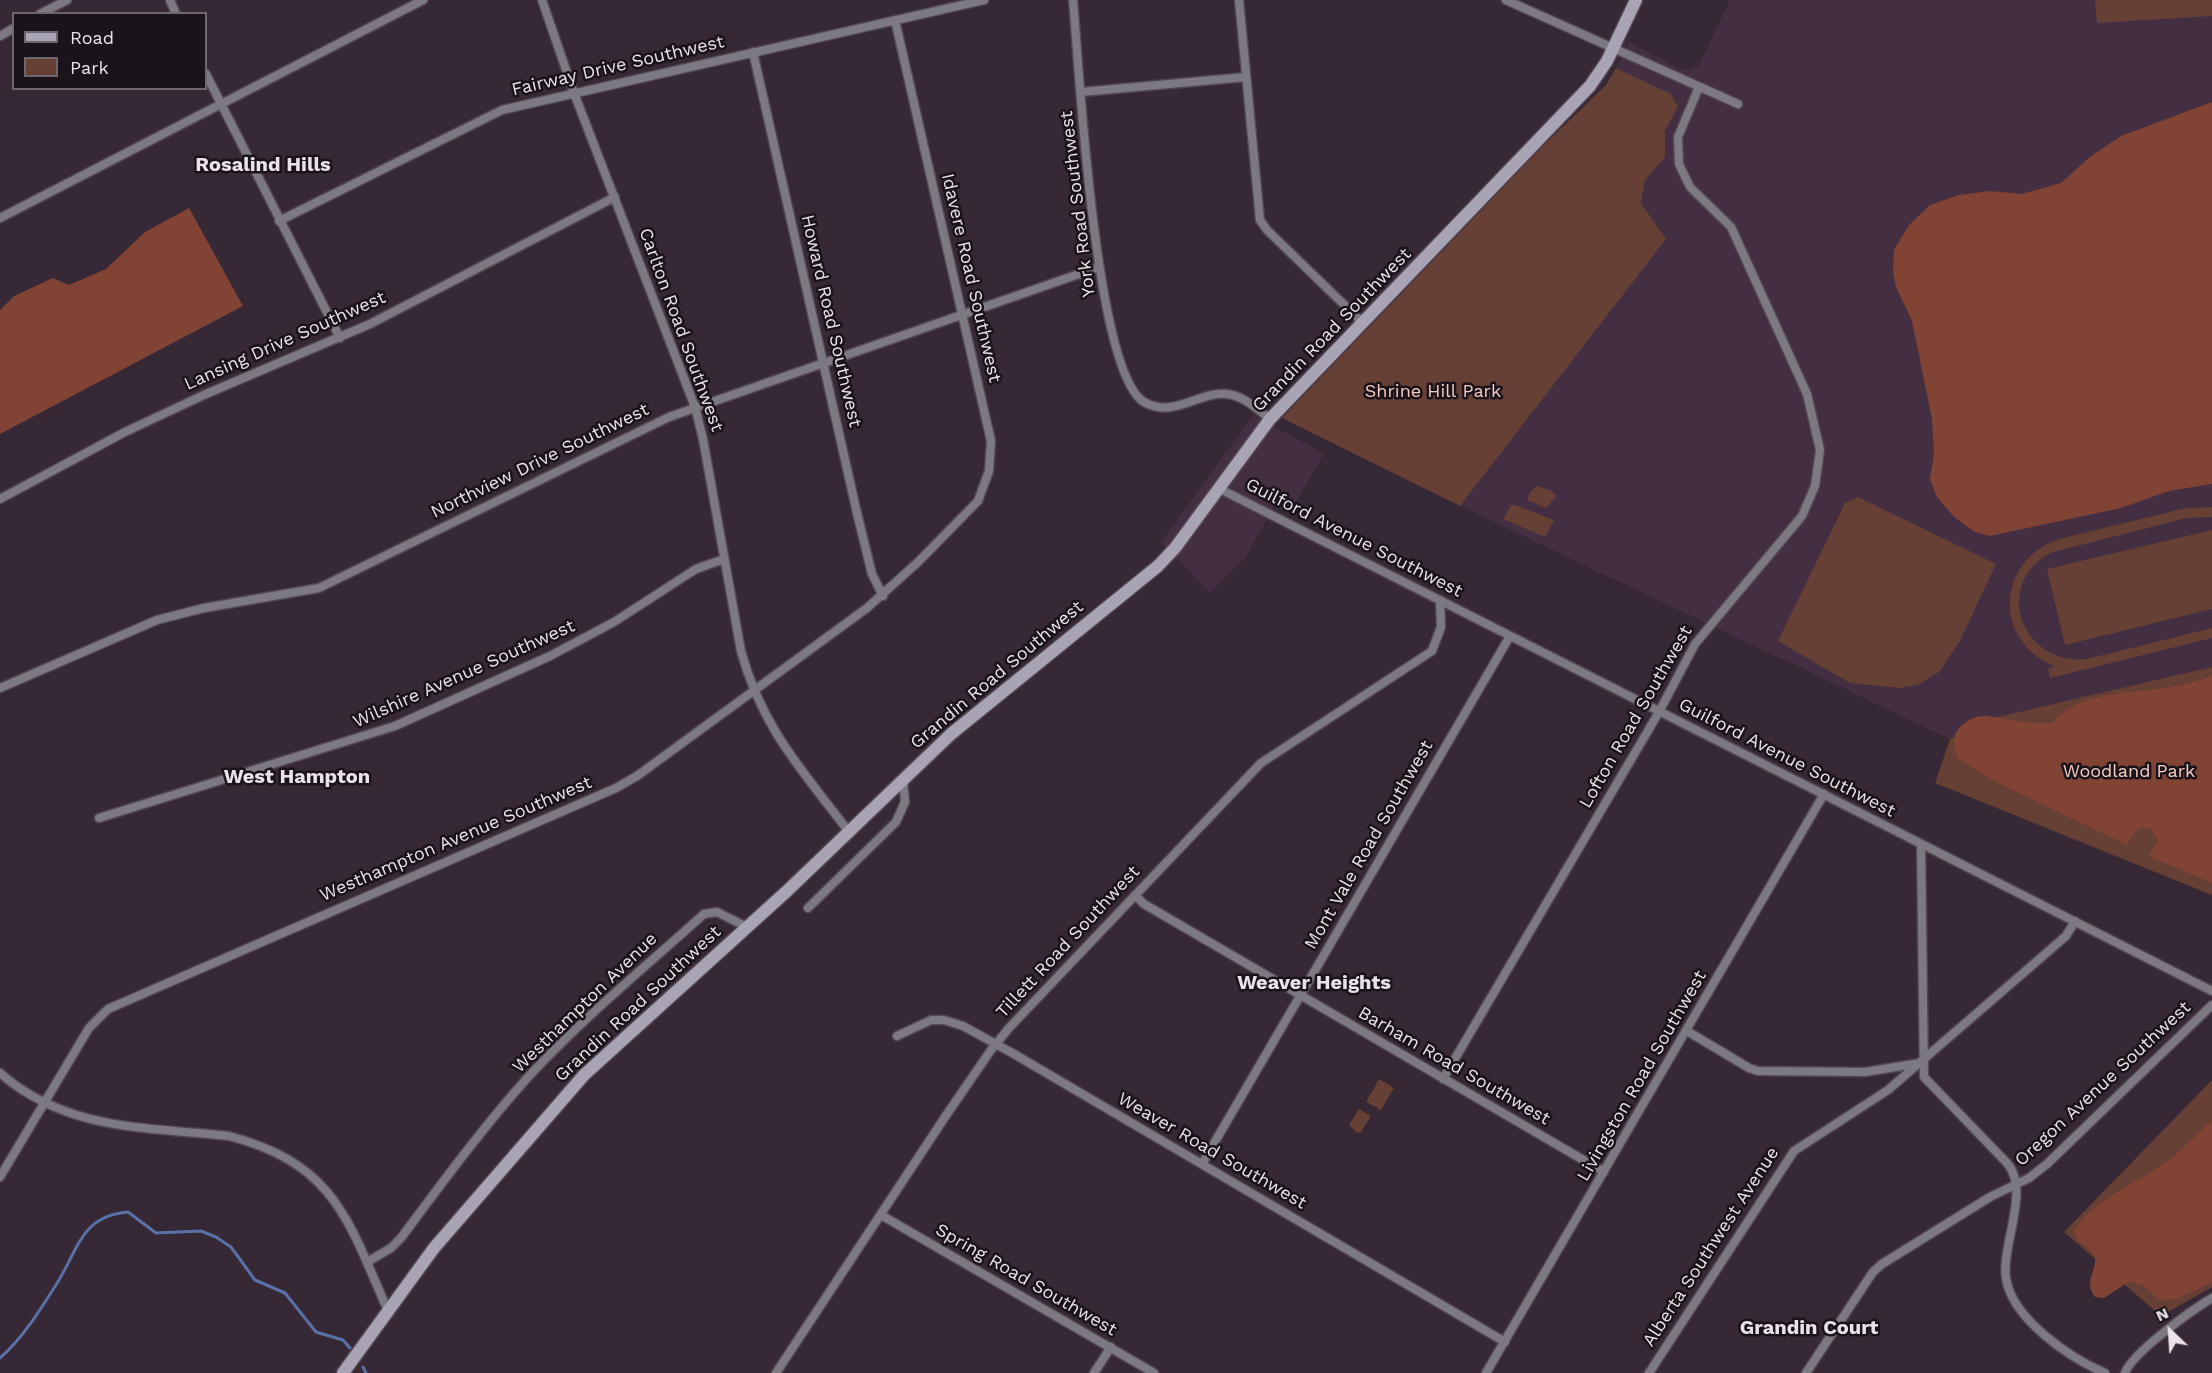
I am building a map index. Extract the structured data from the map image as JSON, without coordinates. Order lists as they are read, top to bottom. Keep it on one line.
{"streets":{"street":["Fairway Drive Southwest","York Road Southwest","Idavere Road Southwest","Howard Road Southwest","Carlton Road Southwest","Grandin Road Southwest","Lansing Drive Southwest","Northview Drive Southwest","Guilford Avenue Southwest","Wilshire Avenue Southwest","Lofton Road Southwest","Westhampton Avenue Southwest","Mont Vale Road Southwest","Tillett Road Southwest","Westhampton Avenue","Barham Road Southwest","Livingston Road Southwest","Oregon Avenue Southwest","Weaver Road Southwest","Alberta Southwest Avenue","Spring Road Southwest"]},"crossings":[["Fairway Drive Southwest","Idavere Road Southwest"],["Fairway Drive Southwest","Howard Road Southwest"],["Fairway Drive Southwest","Carlton Road Southwest"],["York Road Southwest","Grandin Road Southwest"],["York Road Southwest","Northview Drive Southwest"],["Idavere Road Southwest","Northview Drive Southwest"],["Idavere Road Southwest","Westhampton Avenue Southwest"],["Howard Road Southwest","Northview Drive Southwest"],["Howard Road Southwest","Westhampton Avenue Southwest"],["Carlton Road Southwest","Grandin Road Southwest"],["Carlton Road Southwest","Lansing Drive Southwest"],["Carlton Road Southwest","Northview Drive Southwest"],["Carlton Road Southwest","Wilshire Avenue Southwest"],["Carlton Road Southwest","Westhampton Avenue Southwest"],["Grandin Road Southwest","Guilford Avenue Southwest"],["Grandin Road Southwest","Westhampton Avenue"],["Guilford Avenue Southwest","Lofton Road Southwest"],["Guilford Avenue Southwest","Mont Vale Road Southwest"],["Guilford Avenue Southwest","Tillett Road Southwest"],["Guilford Avenue Southwest","Livingston Road Southwest"],["Guilford Avenue Southwest","Alberta Southwest Avenue"],["Lofton Road Southwest","Barham Road Southwest"],["Mont Vale Road Southwest","Barham Road Southwest"],["Mont Vale Road Southwest","Weaver Road Southwest"],["Tillett Road Southwest","Barham Road Southwest"],["Tillett Road Southwest","Weaver Road Southwest"],["Tillett Road Southwest","Spring Road Southwest"],["Barham Road Southwest","Livingston Road Southwest"],["Livingston Road Southwest","Weaver Road Southwest"]],"districts":["Rosalind Hills","West Hampton","Weaver Heights","Grandin Court"],"parks":["Shrine Hill Park","Woodland Park"],"legend":["Road","Park"],"north":"top left"}
